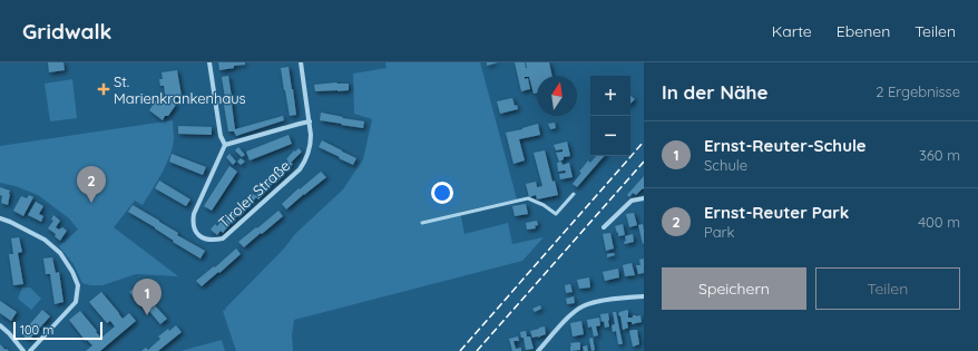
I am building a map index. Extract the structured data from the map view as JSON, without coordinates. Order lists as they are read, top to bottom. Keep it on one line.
{"streets":{"street":["Tiroler Straße"]},"places":{"health":["St. Marienkrankenhaus"]},"scale_bar":"100 m","north":"top","page":{"header":"Gridwalk","nav":["Karte","Ebenen","Teilen"],"heading":["In der Nähe","2 Ergebnisse"],"map_buttons":["+","−"],"list":[{"mark":"1","name":"Ernst-Reuter-Schule","note":"Schule","value":"360 m"},{"mark":"2","name":"Ernst-Reuter Park","note":"Park","value":"400 m"}],"pins":["2","1"],"buttons":["Speichern","Teilen"],"scale":"100 m"}}
